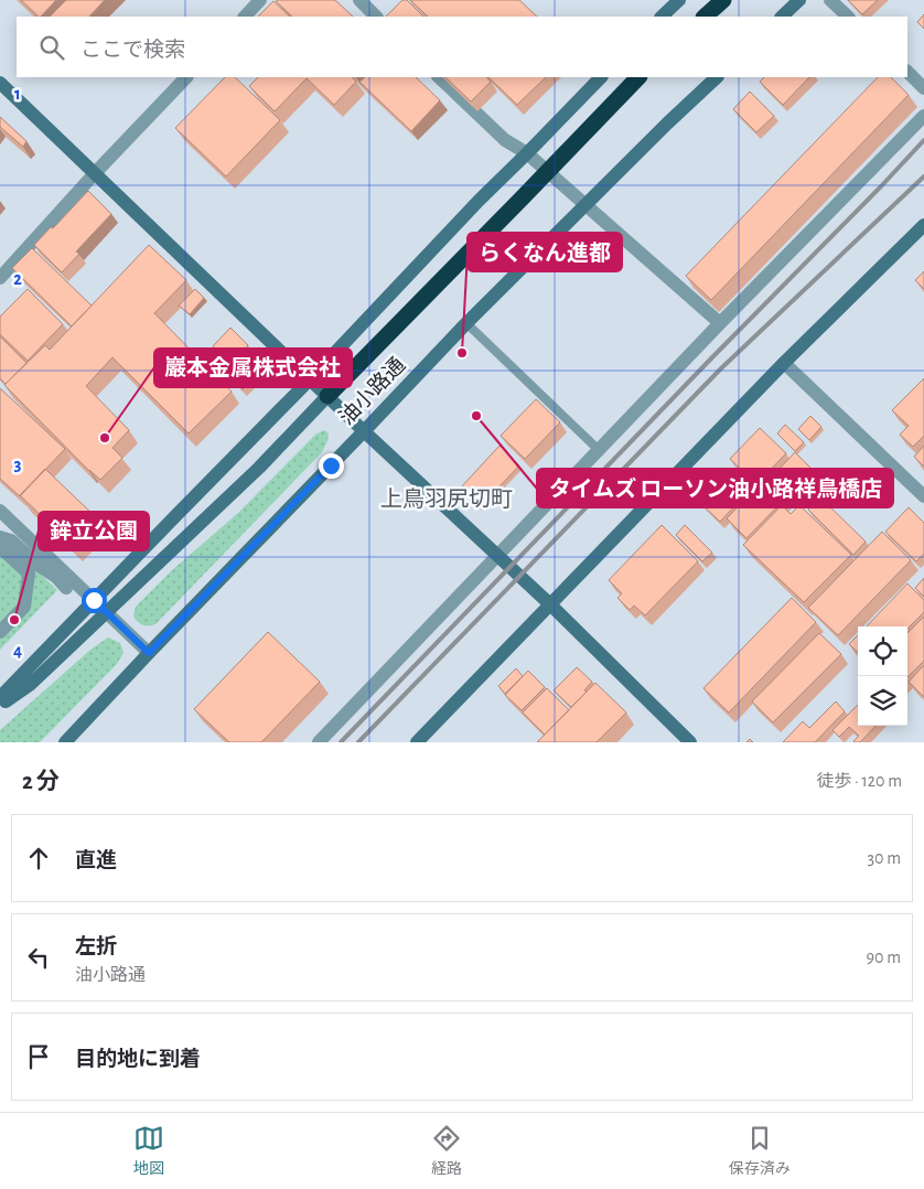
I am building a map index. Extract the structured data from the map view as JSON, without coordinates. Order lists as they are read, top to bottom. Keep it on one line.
{"streets":{"street":["油小路通"]},"districts":["上鳥羽尻切町"],"places":["らくなん進都","タイムズ ローソン油小路祥鳥橋店","巖本金属株式会社","鉾立公園"],"page":{"search":"ここで検索","heading":["2 分","徒歩 · 120 m"],"list":[["直進","30 m"],["左折","油小路通","90 m"],"目的地に到着"],"nav":["地図","経路","保存済み"]},"grid":{"rows":["1","2","3","4"]}}
